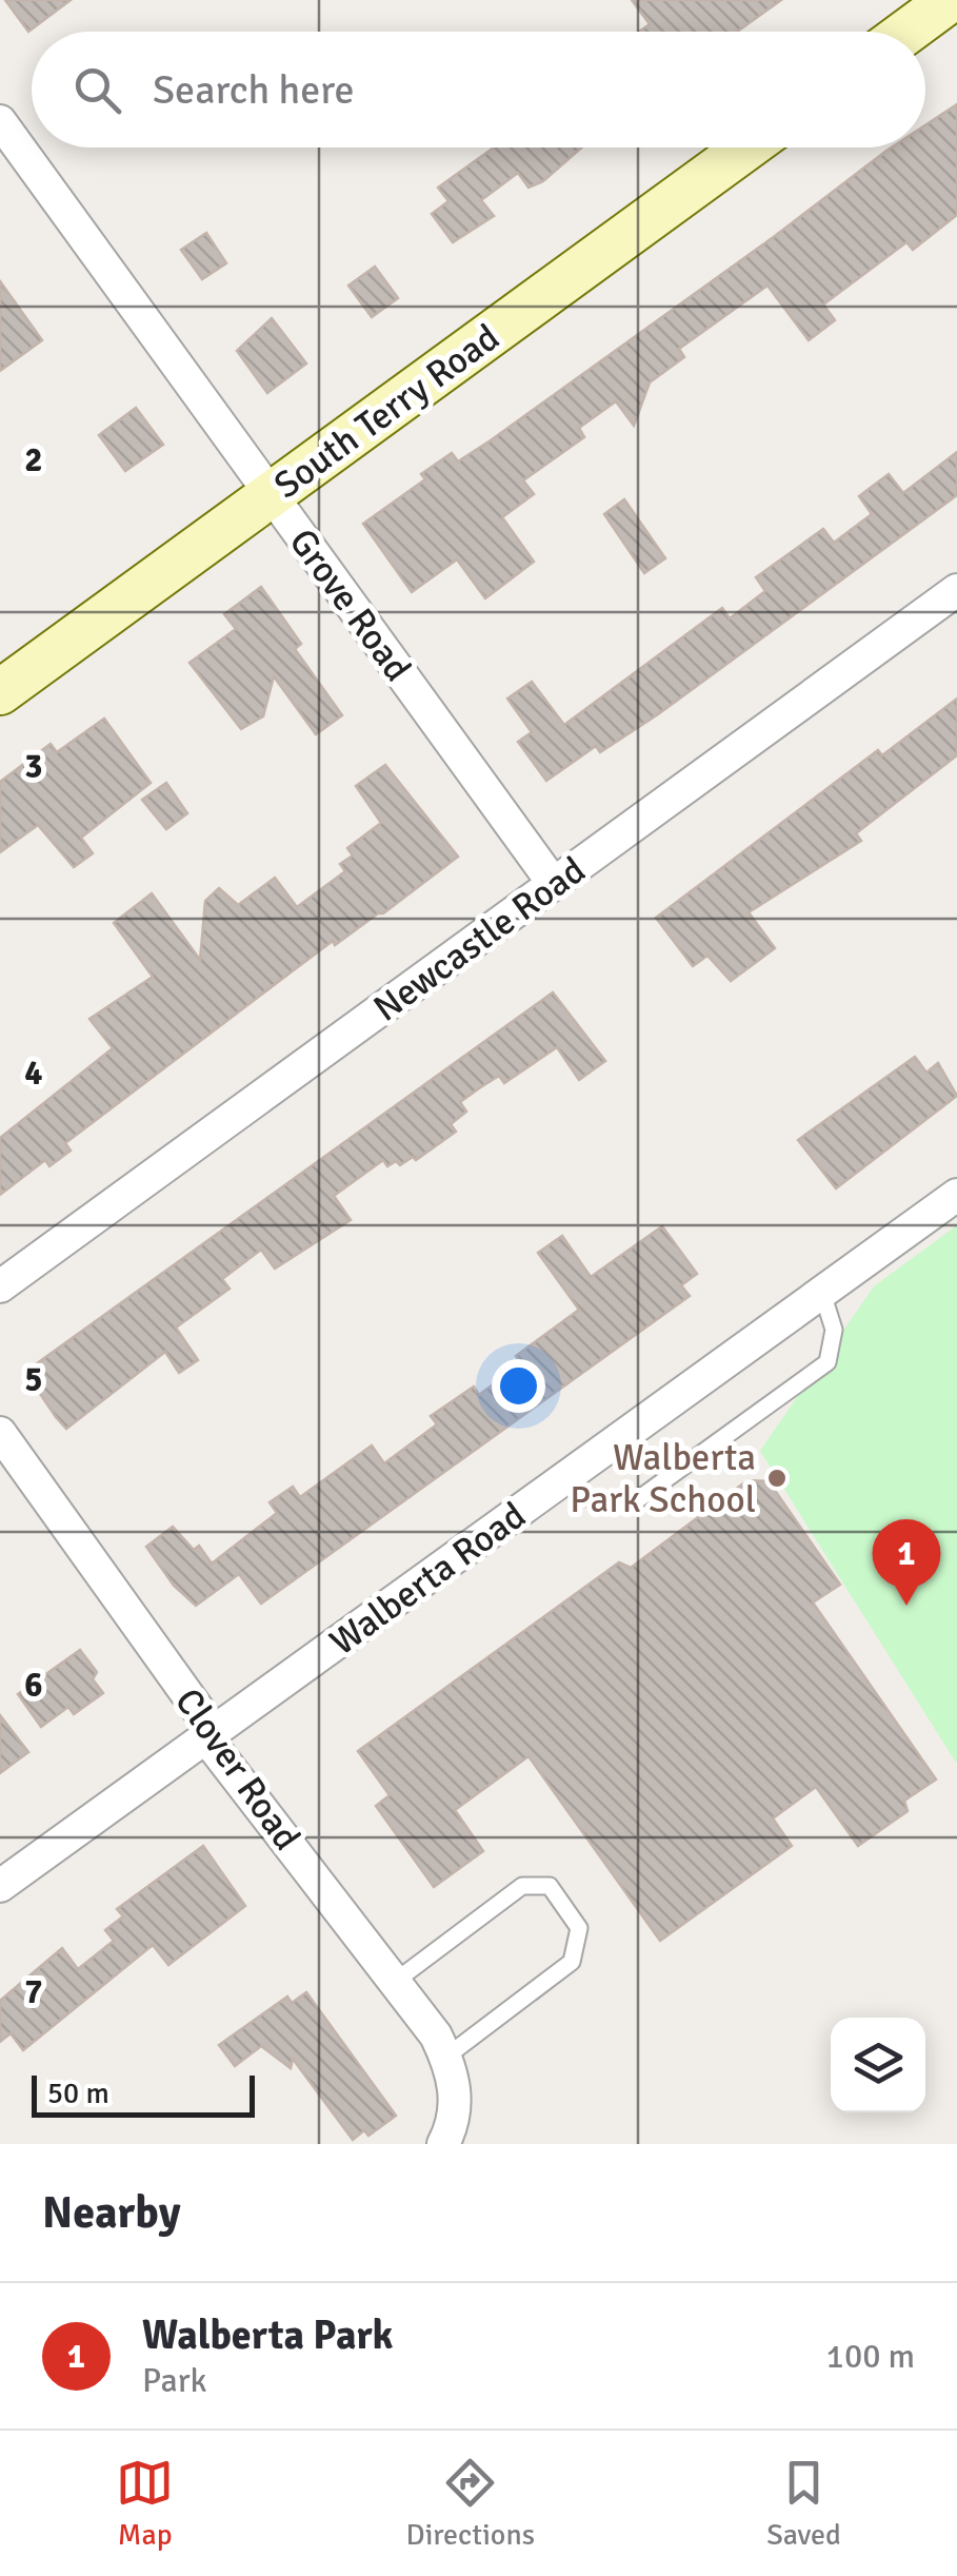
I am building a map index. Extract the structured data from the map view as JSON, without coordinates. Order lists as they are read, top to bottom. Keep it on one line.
{"streets":{"street":["South Terry Road","Grove Road","Newcastle Road","Walberta Road","Clover Road"]},"crossings":[["South Terry Road","Grove Road"],["Grove Road","Newcastle Road"],["Walberta Road","Clover Road"]],"places":["Walberta Park School"],"scale_bar":"50 m","page":{"search":"Search here","pins":"1","scale":"50 m","heading":"Nearby","list":[{"mark":"1","name":"Walberta Park","note":"Park","value":"100 m"}],"nav":["Map","Directions","Saved"]},"grid":{"rows":["2","3","4","5","6","7"]}}
